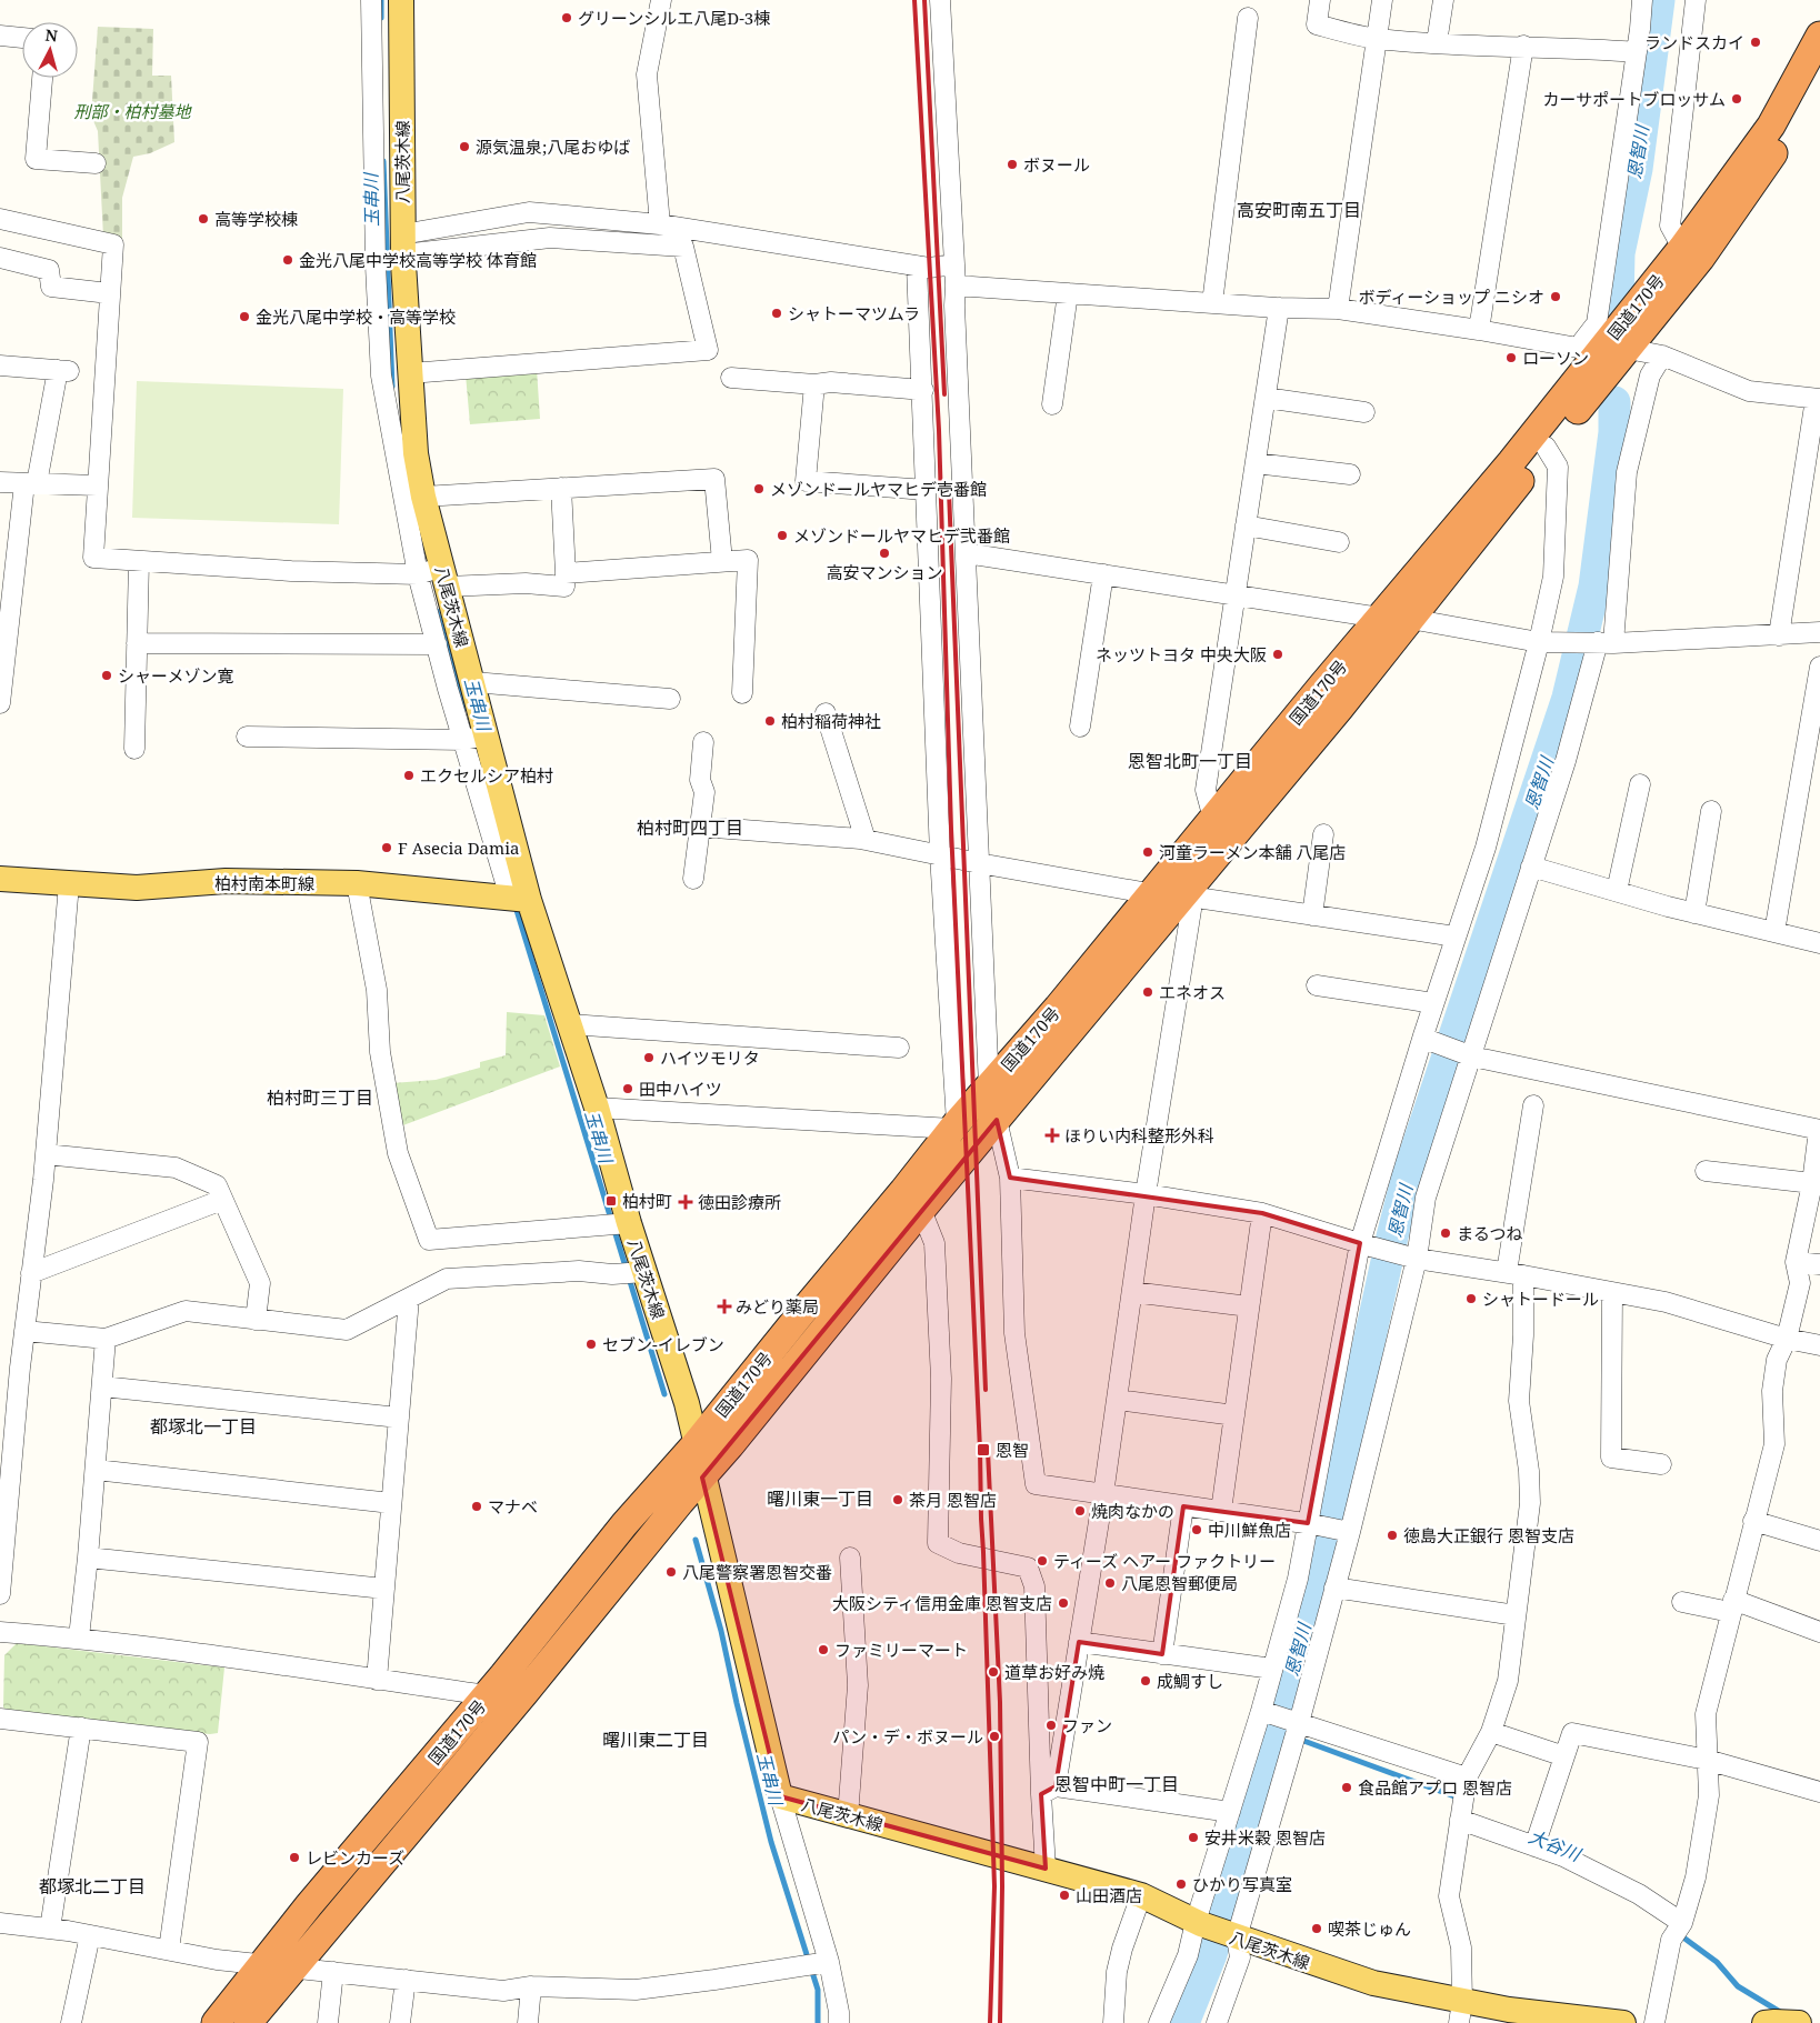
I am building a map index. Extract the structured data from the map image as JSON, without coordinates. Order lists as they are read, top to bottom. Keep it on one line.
{"streets":{"highway":["国道170号"],"main road":["八尾茨木線","柏村南本町線"]},"crossings":[["八尾茨木線","国道170号"],["八尾茨木線","柏村南本町線"]],"districts":["高安町南五丁目","恩智北町一丁目","柏村町四丁目","柏村町三丁目","都塚北一丁目","曙川東一丁目","曙川東二丁目","恩智中町一丁目","都塚北二丁目"],"water":["恩智川","玉串川","大谷川"],"parks":["刑部・柏村墓地"],"places":{"other":["グリーンシルエ八尾D-3棟","ランドスカイ","カーサポートブロッサム","源気温泉;八尾おゆば","ボヌール","高等学校棟","金光八尾中学校高等学校 体育館","ボディーショップ ニシオ","シャトーマツムラ","金光八尾中学校・高等学校","ローソン","メゾンドールヤマヒデ壱番館","メゾンドールヤマヒデ弐番館","高安マンション","ネッツトヨタ 中央大阪","シャーメゾン寛","柏村稲荷神社","エクセルシア柏村","F Asecia Damia","河童ラーメン本舗 八尾店","エネオス","ハイツモリタ","田中ハイツ","まるつね","シャトードール","セブン-イレブン","茶月 恩智店","マナベ","焼肉なかの","中川鮮魚店","徳島大正銀行 恩智支店","ティーズ ヘアー ファクトリー","八尾警察署恩智交番","八尾恩智郵便局","大阪シティ信用金庫 恩智支店","ファミリーマート","道草お好み焼","成鯛すし","ファン","パン・デ・ボヌール","食品館アプロ 恩智店","安井米穀 恩智店","レビンカーズ","ひかり写真室","山田酒店","喫茶じゅん"],"health":["ほりい内科整形外科","徳田診療所","みどり薬局"],"transit":["柏村町","恩智"]},"north":"top"}
